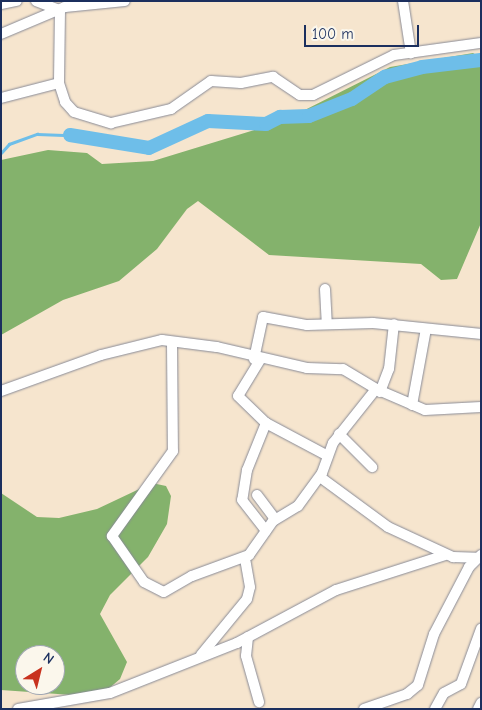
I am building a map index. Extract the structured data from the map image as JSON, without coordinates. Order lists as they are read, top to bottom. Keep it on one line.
{"scale_bar":"100 m","north":"top right"}
